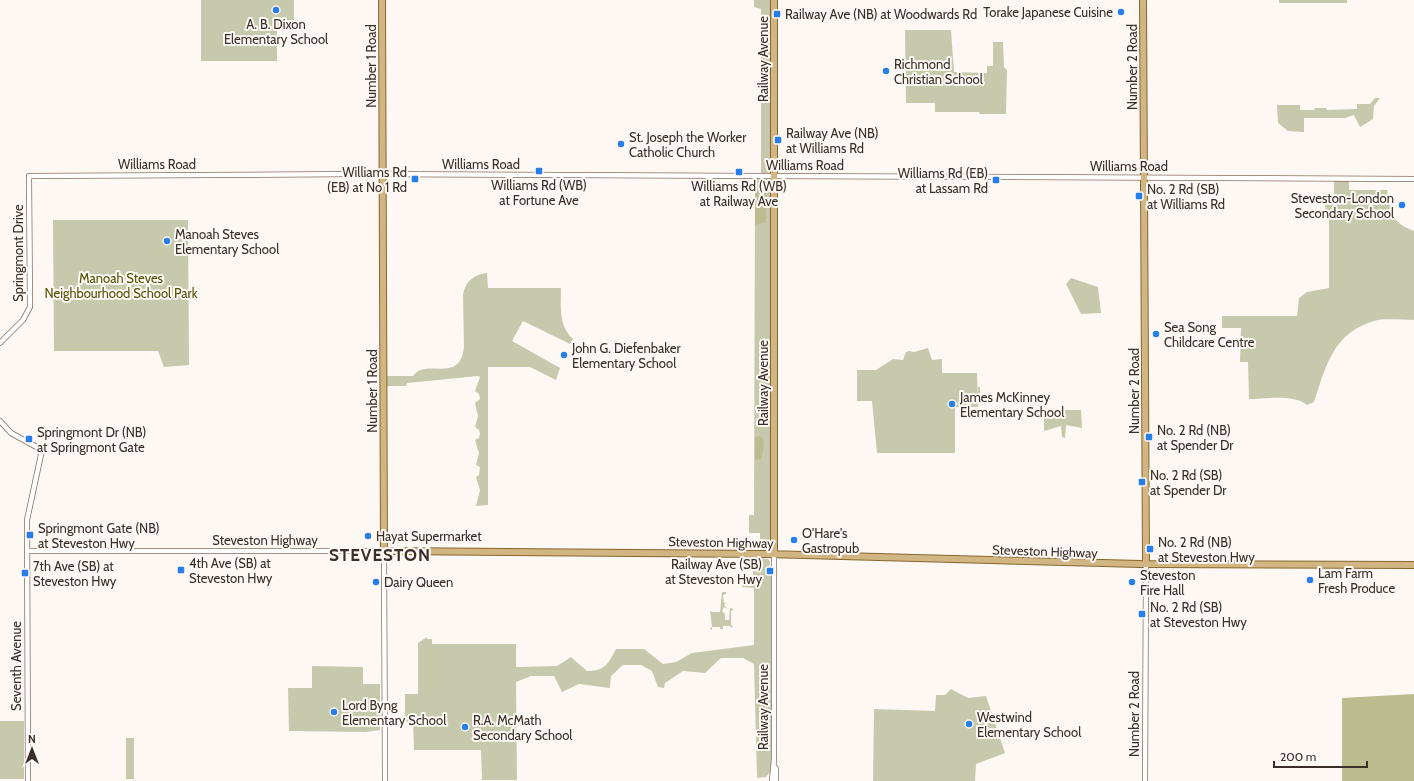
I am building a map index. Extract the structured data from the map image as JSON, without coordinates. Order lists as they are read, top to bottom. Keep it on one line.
{"streets":{"main road":["Railway Avenue","Number 1 Road","Number 2 Road","Steveston Highway"],"street":["Williams Road","Springmont Drive","Seventh Avenue"]},"crossings":[["Railway Avenue","Williams Road"],["Railway Avenue","Steveston Highway"],["Number 1 Road","Williams Road"],["Number 1 Road","Steveston Highway"],["Number 2 Road","Williams Road"],["Number 2 Road","Steveston Highway"],["Williams Road","Springmont Drive"],["Steveston Highway","Seventh Avenue"]],"districts":["STEVESTON"],"parks":["Manoah Steves Neighbourhood School Park"],"places":{"other":["A. B. Dixon Elementary School","Torake Japanese Cuisine","Richmond Christian School","St. Joseph the Worker Catholic Church","Steveston-London Secondary School","Manoah Steves Elementary School","Sea Song Childcare Centre","John G. Diefenbaker Elementary School","James McKinney Elementary School","Hayat Supermarket","O'Hare's Gastropub","Lam Farm Fresh Produce","Dairy Queen","Steveston Fire Hall","Lord Byng Elementary School","Westwind Elementary School","R.A. McMath Secondary School"],"transit":["Railway Ave (NB) at Woodwards Rd","Railway Ave (NB) at Williams Rd","Williams Rd (WB) at Fortune Ave","Williams Rd (WB) at Railway Ave","Williams Rd (EB) at No 1 Rd","Williams Rd (EB) at Lassam Rd","No. 2 Rd (SB) at Williams Rd","No. 2 Rd (NB) at Spender Dr","Springmont Dr (NB) at Springmont Gate","No. 2 Rd (SB) at Spender Dr","Springmont Gate (NB) at Steveston Hwy","No. 2 Rd (NB) at Steveston Hwy","4th Ave (SB) at Steveston Hwy","Railway Ave (SB) at Steveston Hwy","7th Ave (SB) at Steveston Hwy","No. 2 Rd (SB) at Steveston Hwy"]},"scale_bar":"200 m","north":"top"}
